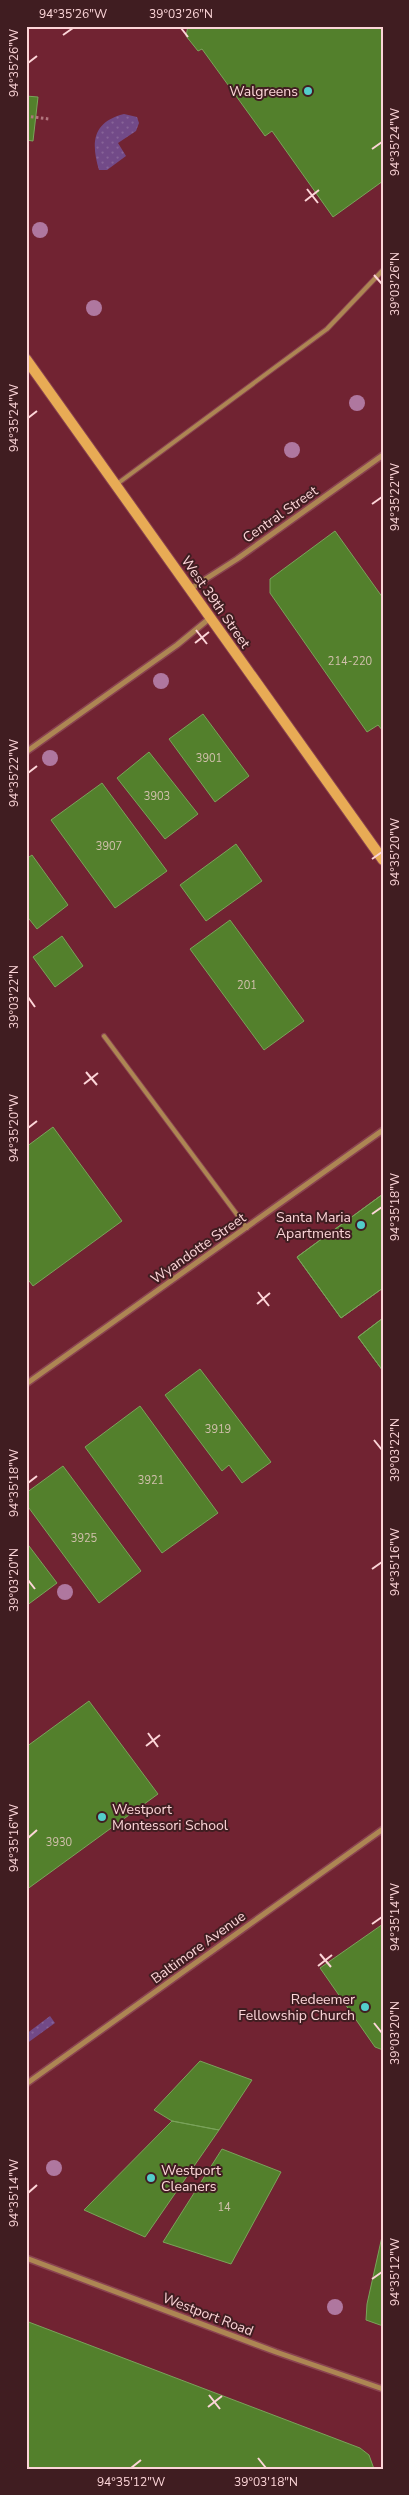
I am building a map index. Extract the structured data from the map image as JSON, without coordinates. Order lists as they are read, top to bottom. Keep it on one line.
{"streets":{"main road":["West 39th Street"],"street":["Central Street","Wyandotte Street","Baltimore Avenue","Westport Road"]},"crossings":[["Central Street","West 39th Street"]],"places":["Walgreens","Santa Maria Apartments","Westport Montessori School","Redeemer Fellowship Church","Westport Cleaners"],"house_numbers":["214-220","3901","3903","3907","201","3919","3921","3925","3930","14"],"coordinates":["94°35'26\"W","39°03'26\"N","94°35'24\"W","94°35'22\"W","94°35'20\"W","39°03'22\"N","94°35'18\"W","94°35'16\"W","39°03'20\"N","94°35'14\"W","94°35'12\"W","39°03'18\"N"]}
